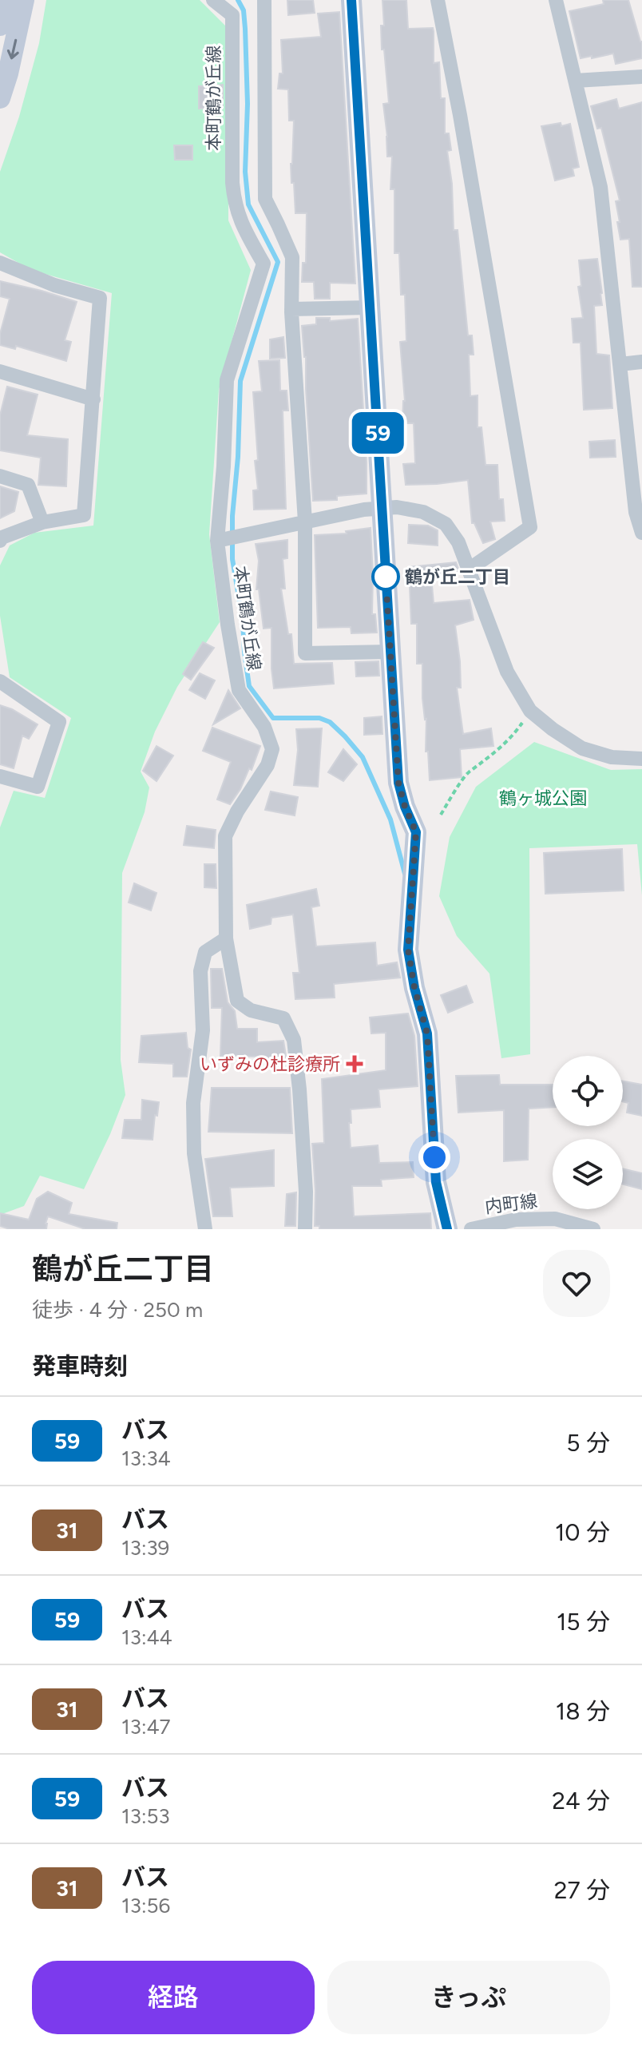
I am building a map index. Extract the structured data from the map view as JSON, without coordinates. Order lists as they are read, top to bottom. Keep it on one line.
{"streets":{"street":["本町鶴が丘線","内町線"]},"parks":["鶴ヶ城公園"],"places":{"other":["鶴が丘二丁目"],"health":["いずみの杜診療所"]},"lines":["bus line 59"],"page":{"on_map":"59","heading":[["鶴が丘二丁目","徒歩 · 4 分 · 250 m"],"発車時刻"],"list":[{"mark":"59","name":"バス","note":"13:34","value":"5 分"},{"mark":"31","name":"バス","note":"13:39","value":"10 分"},{"mark":"59","name":"バス","note":"13:44","value":"15 分"},{"mark":"31","name":"バス","note":"13:47","value":"18 分"},{"mark":"59","name":"バス","note":"13:53","value":"24 分"},{"mark":"31","name":"バス","note":"13:56","value":"27 分"}],"buttons":["経路","きっぷ"]}}
